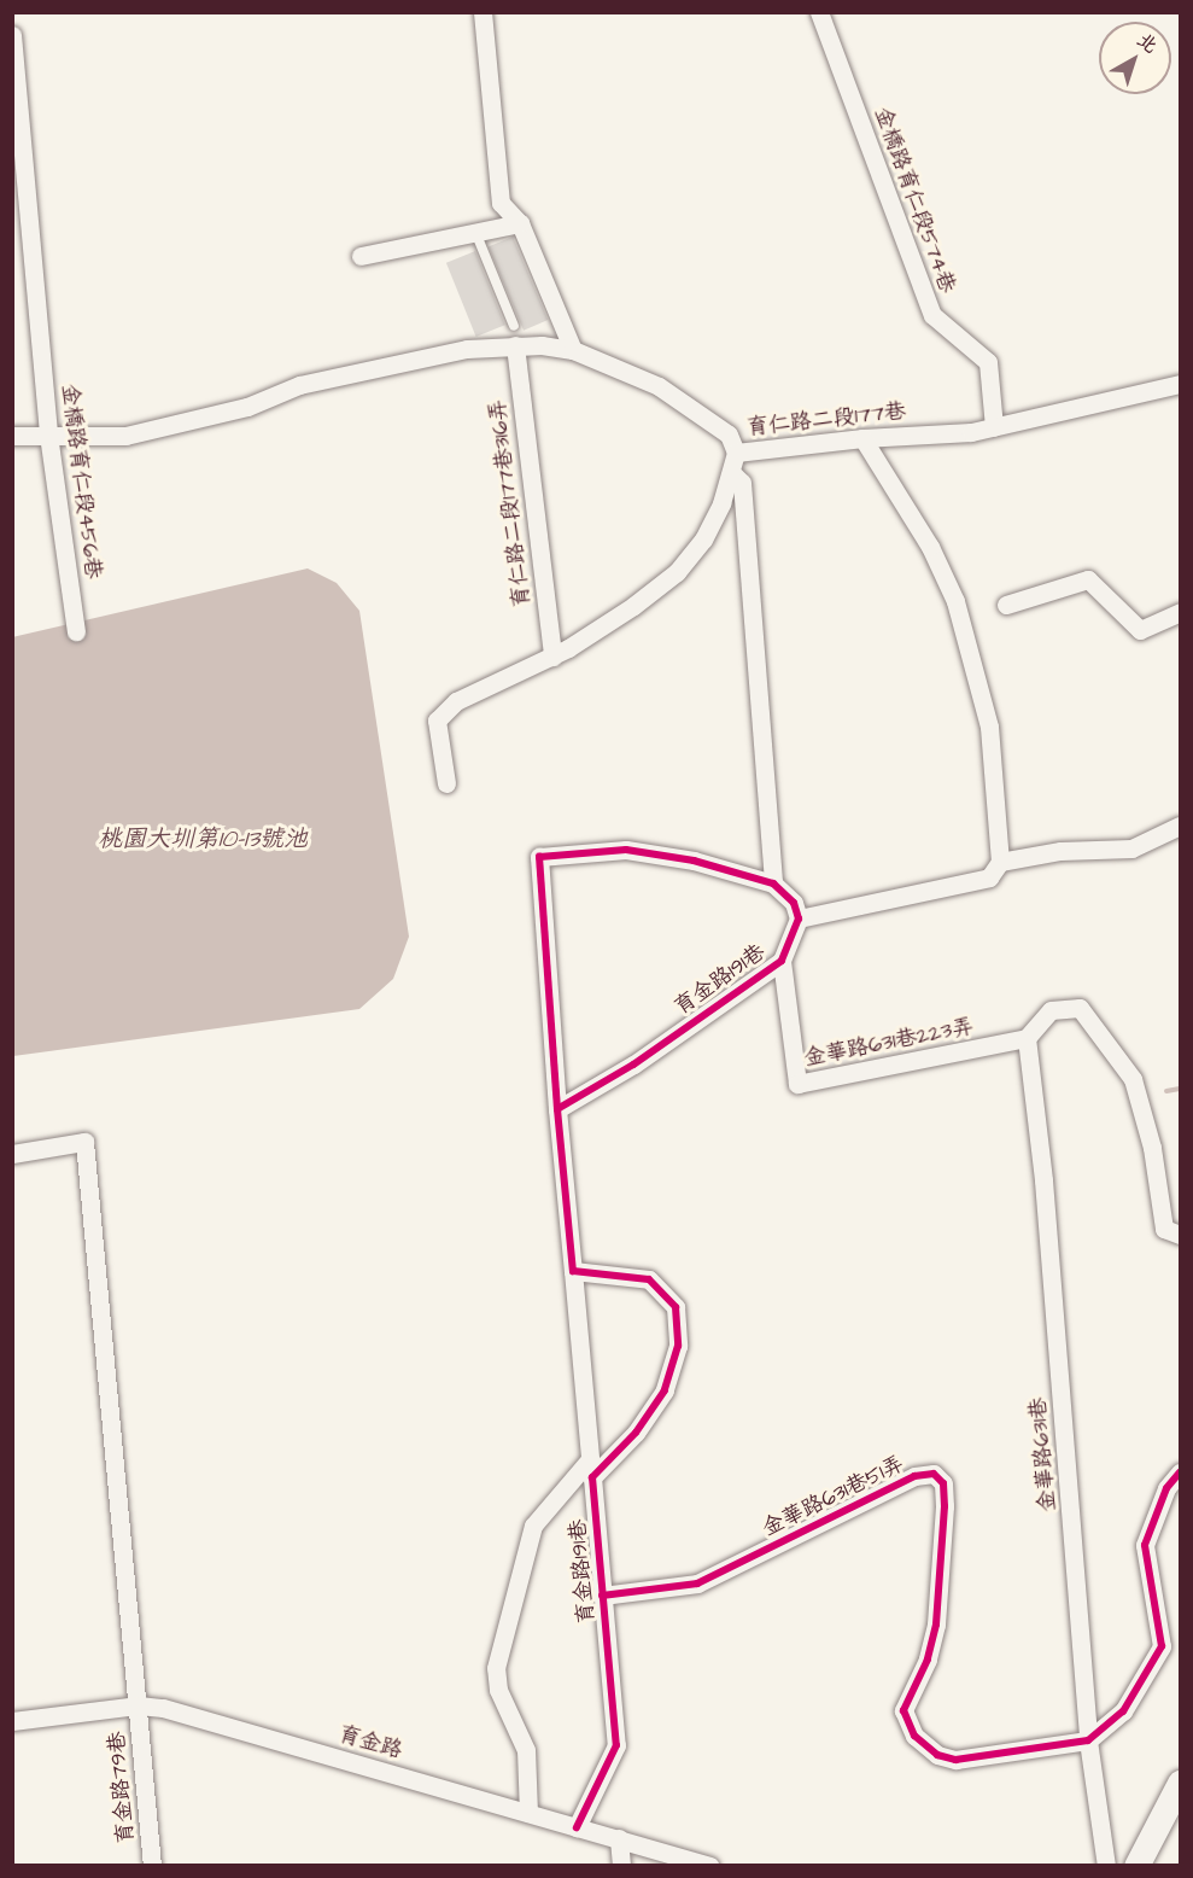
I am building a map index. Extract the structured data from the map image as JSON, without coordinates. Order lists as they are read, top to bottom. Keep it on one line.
{"streets":{"street":["金橋路育仁段574巷","育仁路二段177巷","金橋路育仁段456巷","育仁路二段177巷316弄","育金路191巷","金華路631巷223弄","金華路631巷","金華路631巷51弄","育金路","育金路79巷"]},"crossings":[["金橋路育仁段574巷","育仁路二段177巷"],["育仁路二段177巷","育仁路二段177巷316弄"],["育金路191巷","金華路631巷223弄"],["育金路191巷","金華路631巷51弄"],["育金路191巷","育金路"],["金華路631巷223弄","金華路631巷"],["金華路631巷","金華路631巷51弄"],["育金路","育金路79巷"]],"water":["桃園大圳第10-13號池"],"north":"top right"}
